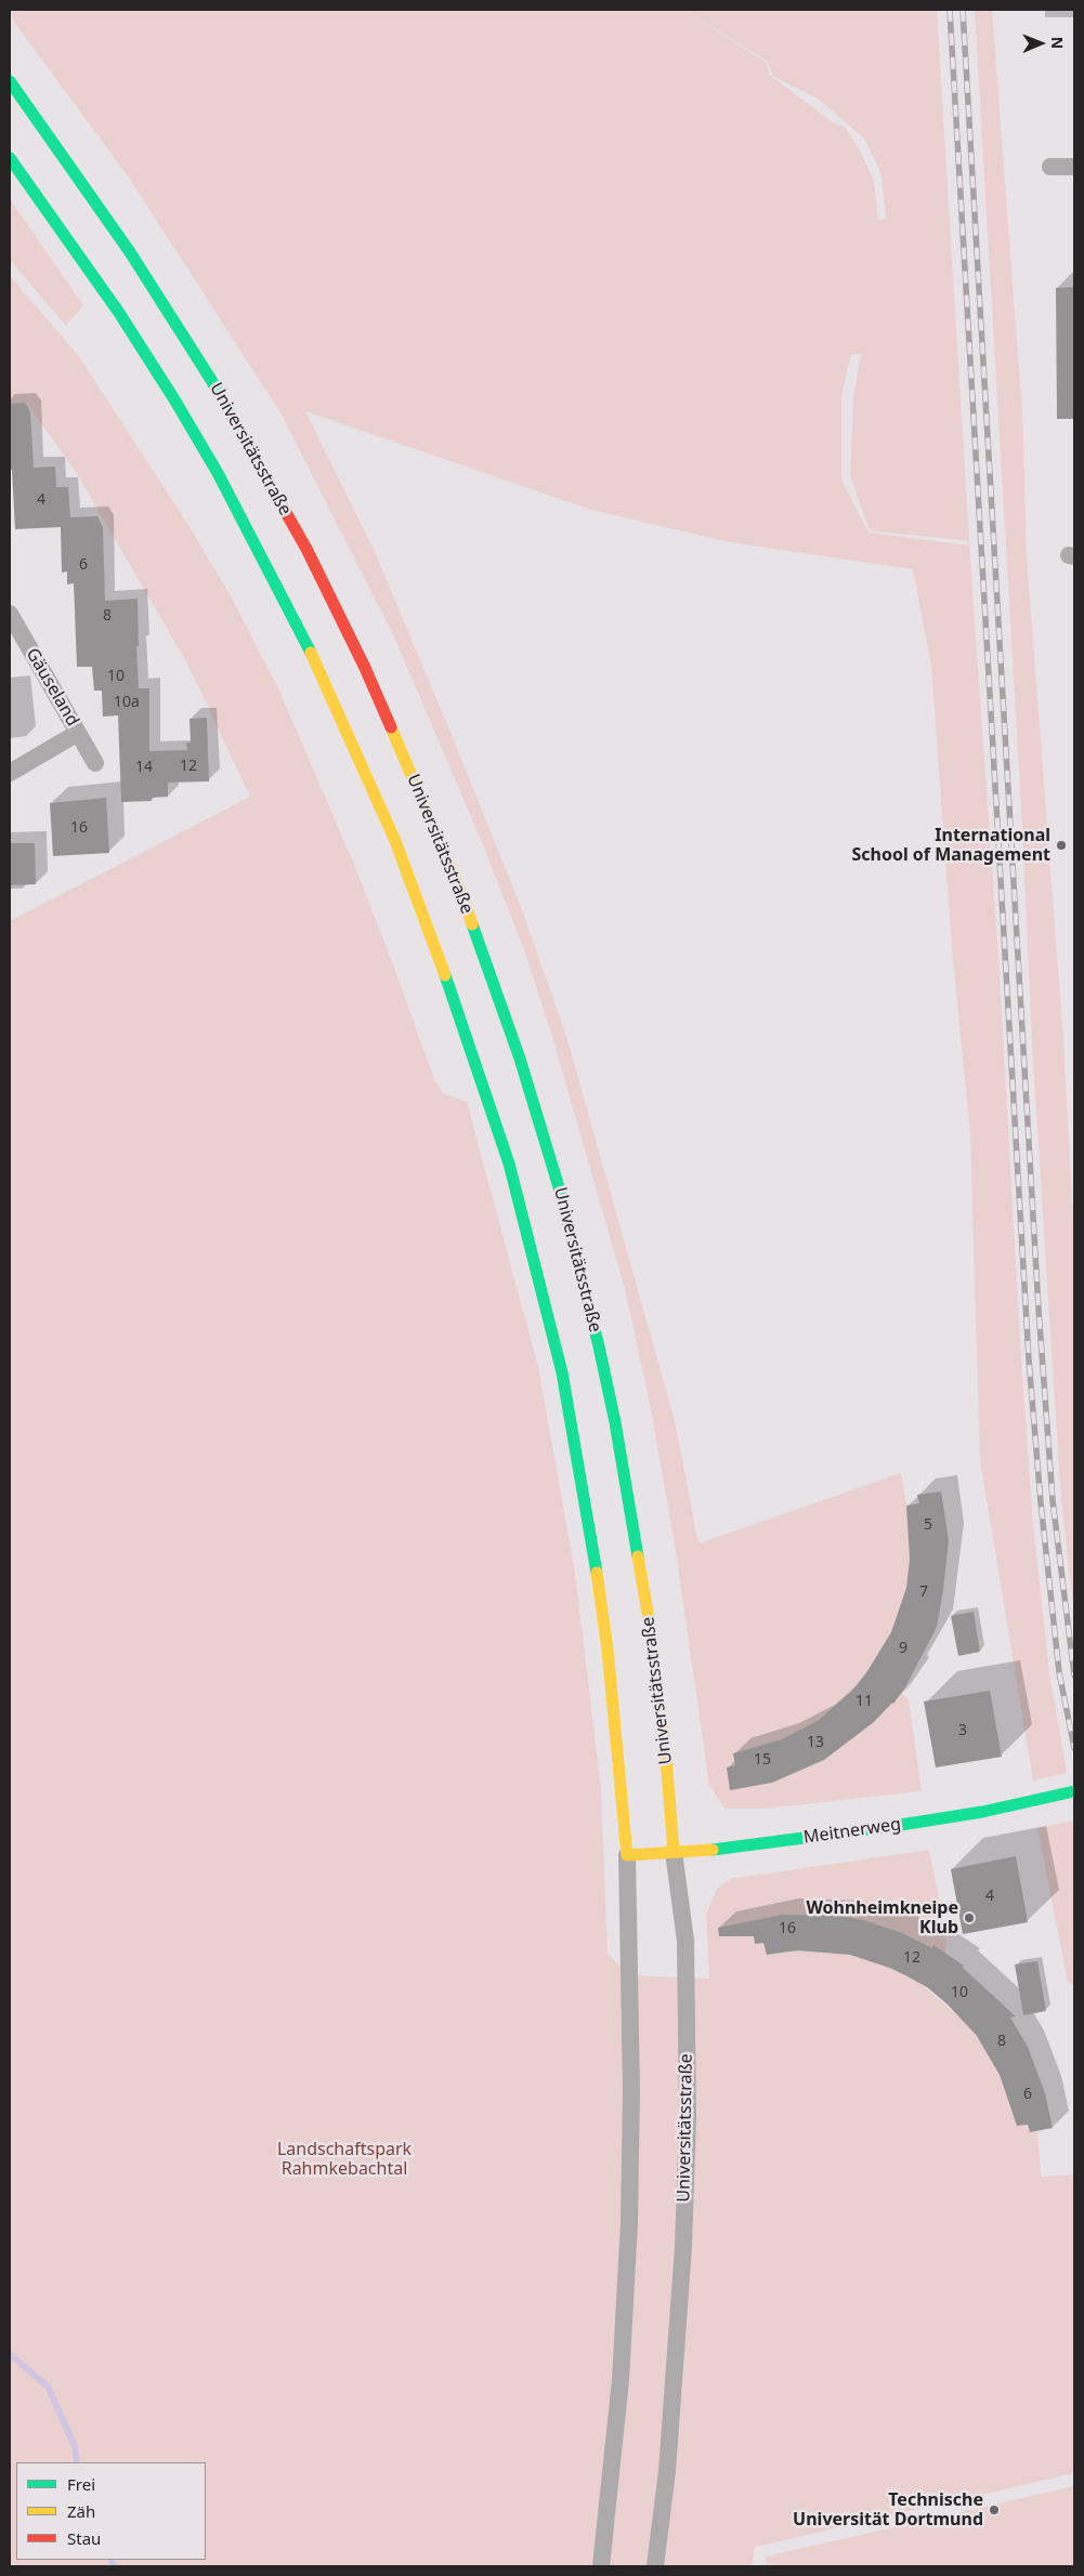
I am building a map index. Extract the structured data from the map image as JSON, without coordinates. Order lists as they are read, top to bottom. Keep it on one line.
{"streets":{"street":["Universitätsstraße","Gäuseland","Meitnerweg"]},"crossings":[["Universitätsstraße","Meitnerweg"]],"parks":["Landschaftspark Rahmkebachtal"],"places":["International School of Management","Wohnheimkneipe Klub","Technische Universität Dortmund"],"house_numbers":["4","6","8","10","10a","12","14","16","5","7","9","11","3","13","15","4","16","12","10","8","6"],"legend":["Frei","Zäh","Stau"],"north":"right"}
